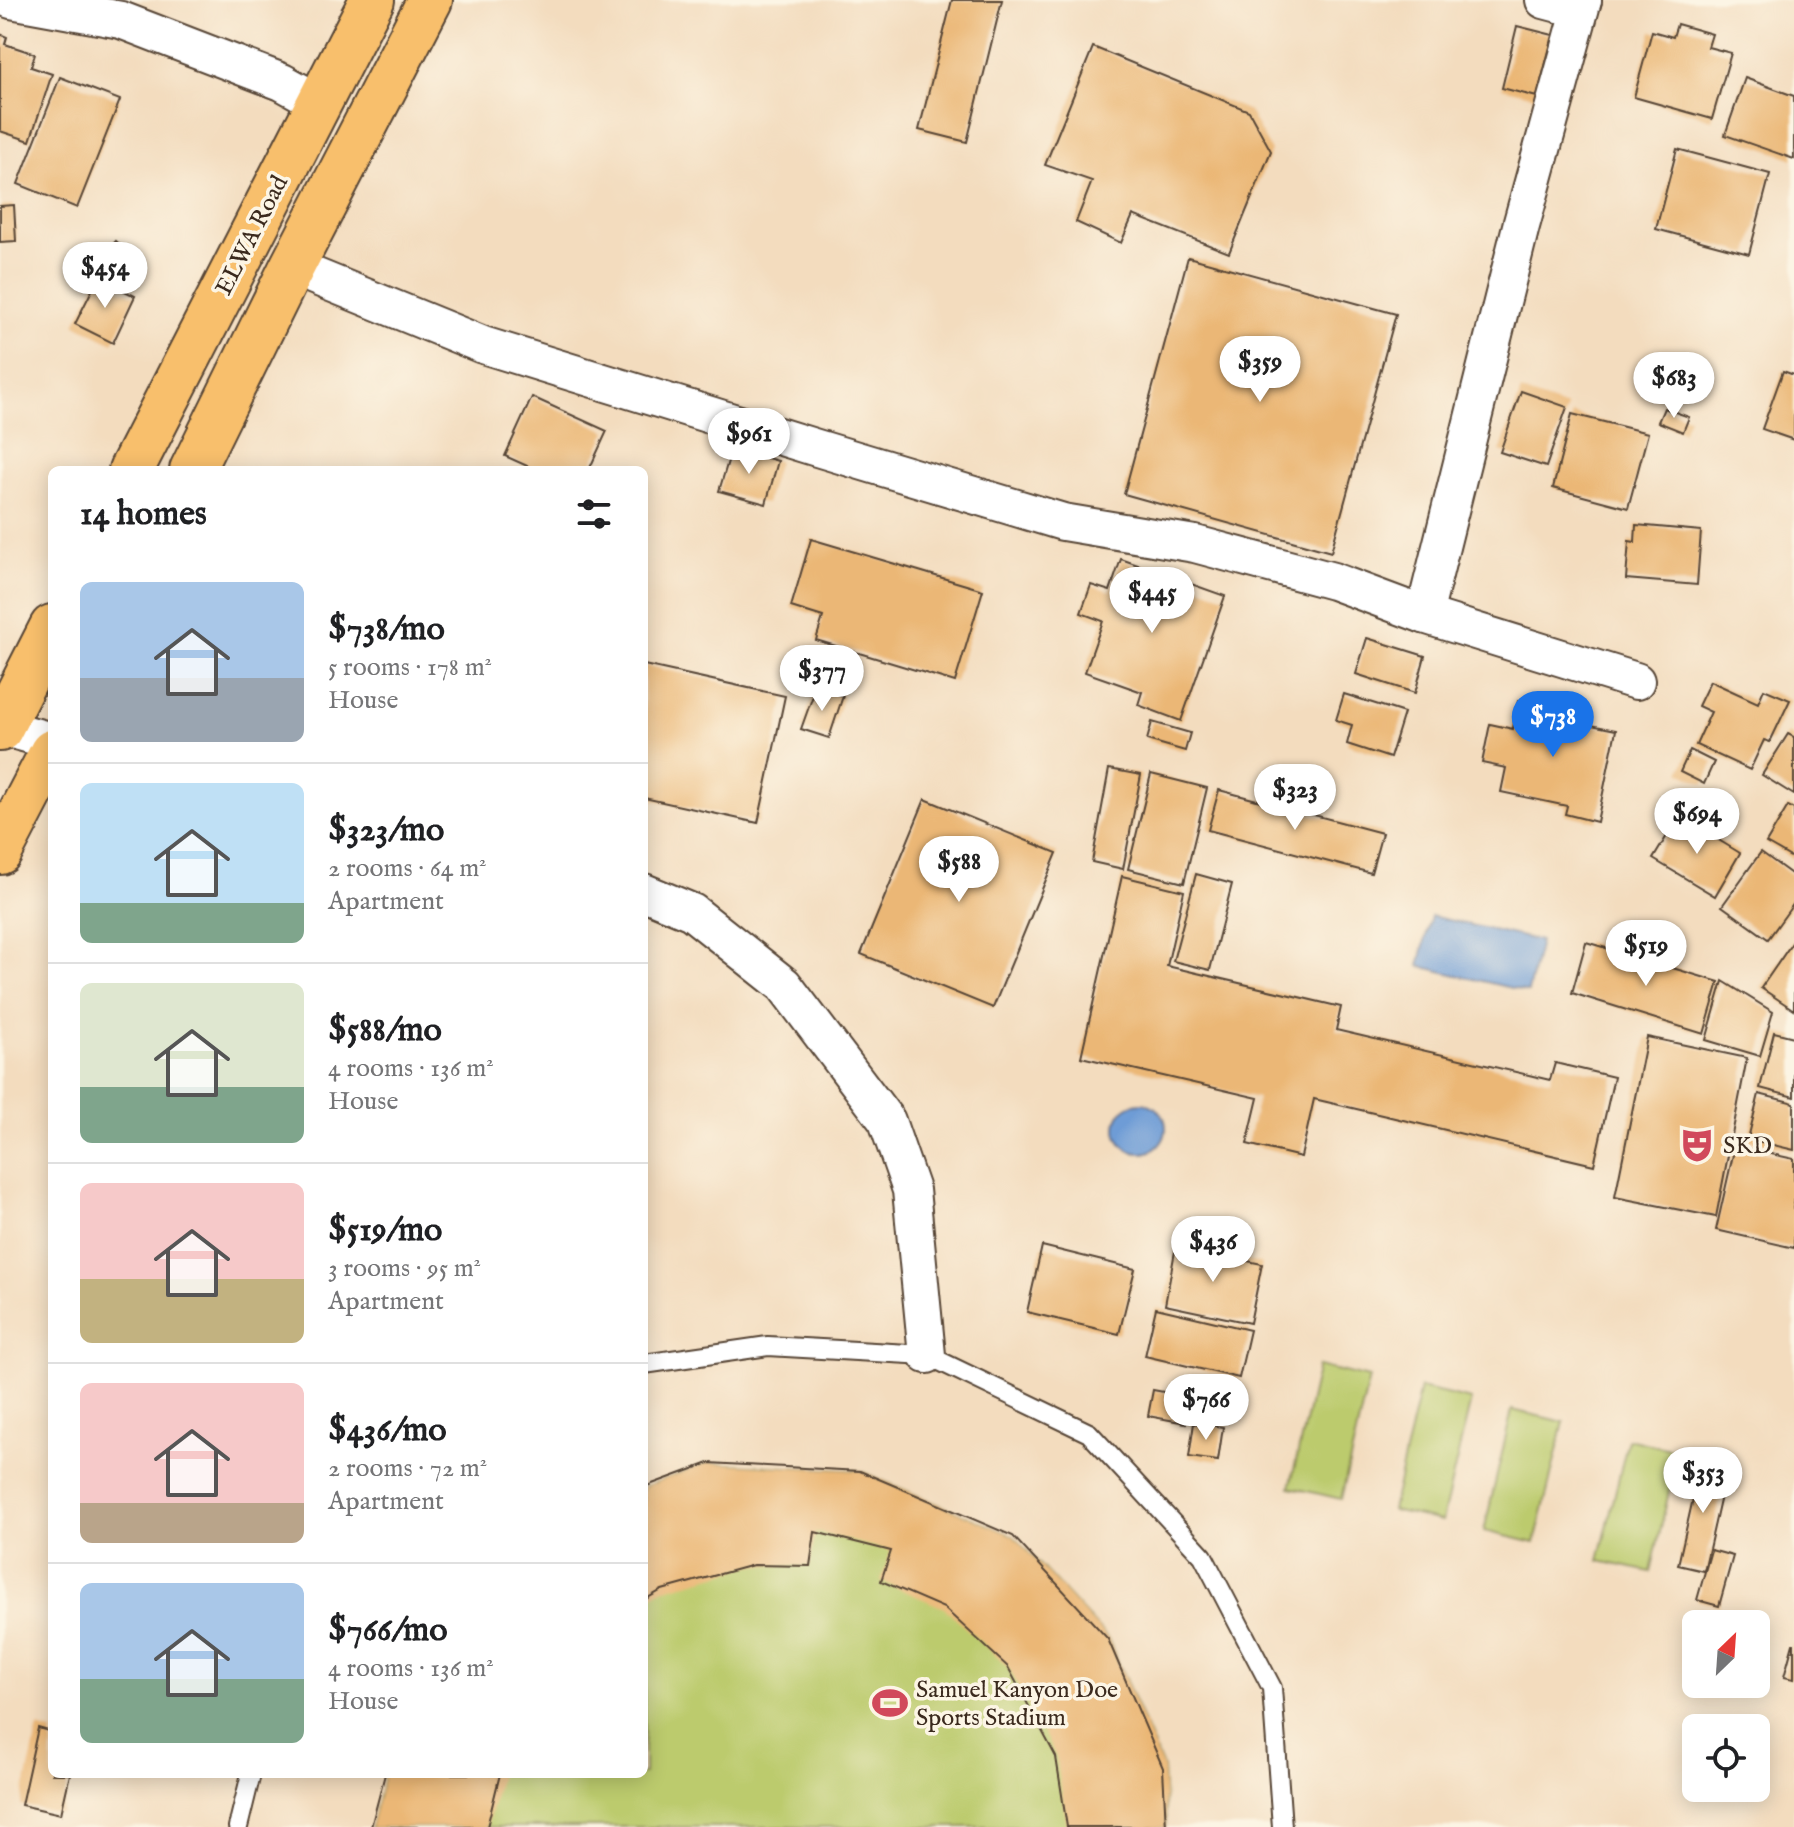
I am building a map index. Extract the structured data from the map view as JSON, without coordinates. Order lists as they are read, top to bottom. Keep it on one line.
{"streets":{"main road":["ELWA Road"]},"places":{"theatre":["SKD"],"sports":["Samuel Kanyon Doe Sports Stadium"]},"north":"top right","page":{"price":["$454","$359","$683","$961","$445","$377","$738","$323","$694","$588","$519","$436","$766","$353"],"heading":"14 homes","list":[{"name":"$738/mo","note":"5 rooms · 178 m² · House"},{"name":"$323/mo","note":"2 rooms · 64 m² · Apartment"},{"name":"$588/mo","note":"4 rooms · 136 m² · House"},{"name":"$519/mo","note":"3 rooms · 95 m² · Apartment"},{"name":"$436/mo","note":"2 rooms · 72 m² · Apartment"},{"name":"$766/mo","note":"4 rooms · 136 m² · House"}]}}
